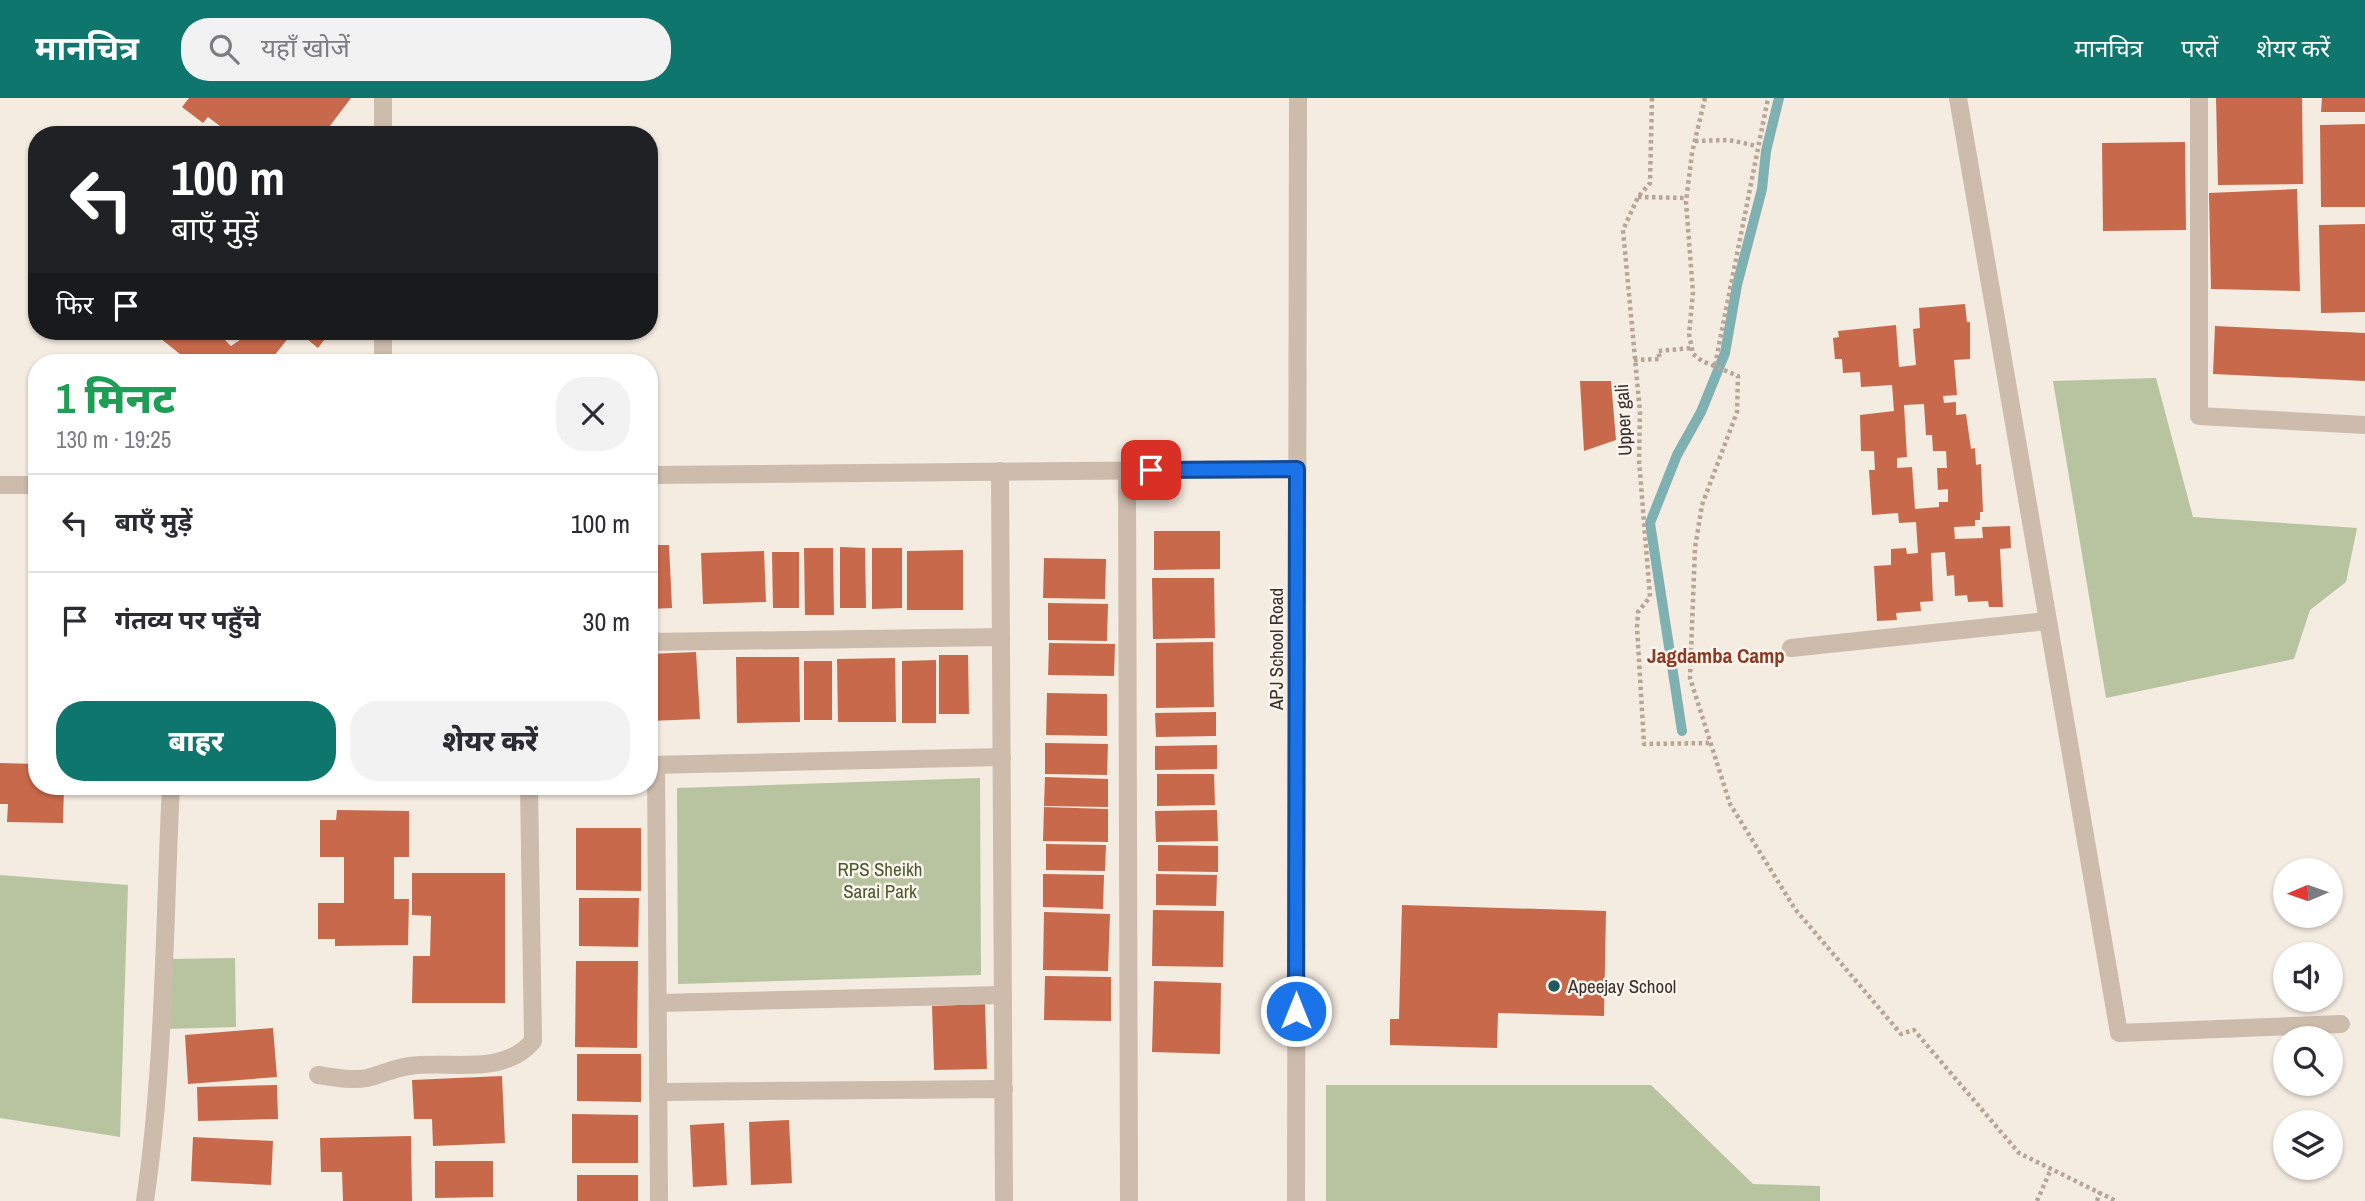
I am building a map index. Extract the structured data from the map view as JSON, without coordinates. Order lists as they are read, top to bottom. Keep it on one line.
{"streets":{"street":["APJ School Road"],"path":["Upper gali"]},"districts":["Jagdamba Camp"],"parks":["RPS Sheikh Sarai Park"],"places":["Apeejay School"],"north":"left","page":{"header":"मानचित्र","search":"यहाँ खोजें","nav":["मानचित्र","परतें","शेयर करें"],"turn":["100 m","बाएँ मुड़ें"],"then":"फिर","heading":["1 मिनट","130 m · 19:25"],"list":[{"name":"बाएँ मुड़ें","value":"100 m"},{"name":"गंतव्य पर पहुँचे","value":"30 m"}],"buttons":["बाहर","शेयर करें"]}}
